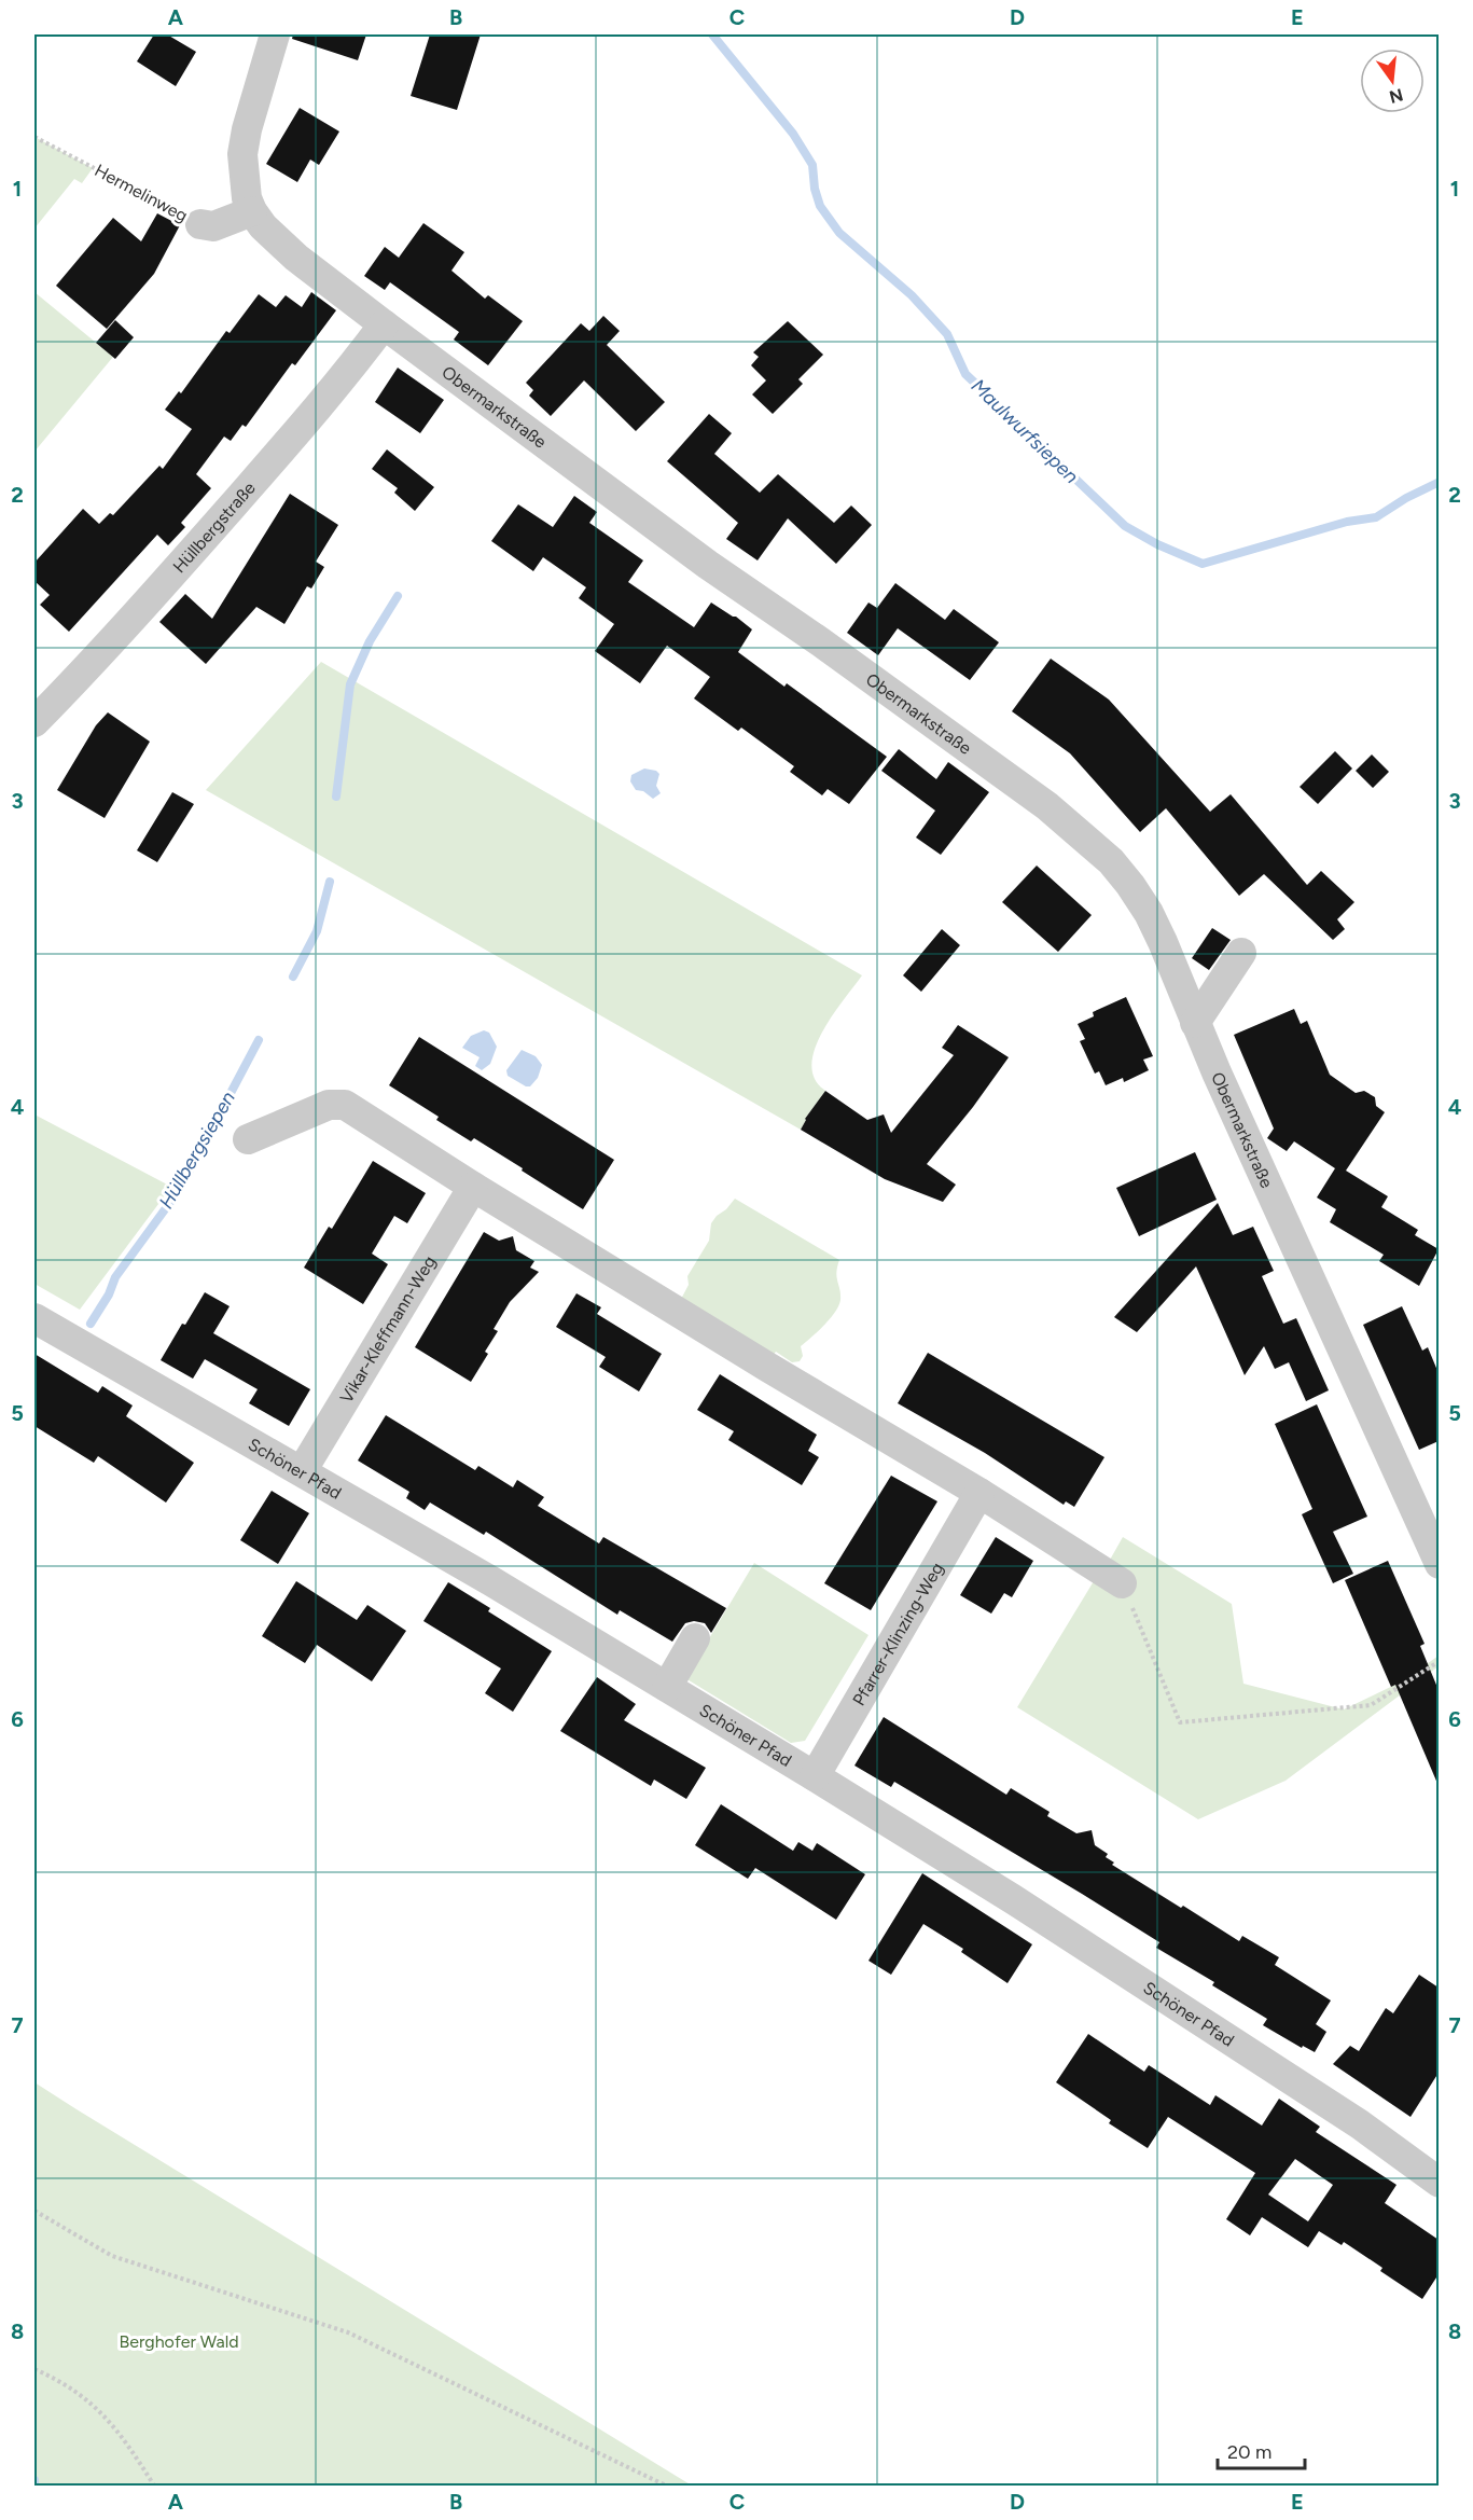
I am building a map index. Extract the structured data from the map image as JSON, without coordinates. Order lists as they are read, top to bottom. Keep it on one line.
{"streets":{"street":["Hermelinweg","Obermarkstraße","Hüllbergstraße","Vikar-Kleffmann-Weg","Schöner Pfad","Pfarrer-Klinzing-Weg"]},"crossings":[["Hermelinweg","Obermarkstraße"],["Obermarkstraße","Hüllbergstraße"],["Vikar-Kleffmann-Weg","Schöner Pfad"],["Schöner Pfad","Pfarrer-Klinzing-Weg"]],"water":["Maulwurfsiepen","Hüllbergsiepen"],"parks":["Berghofer Wald"],"scale_bar":"20 m","north":"bottom","grid":{"columns":["A","B","C","D","E"],"rows":["1","2","3","4","5","6","7","8"]}}
